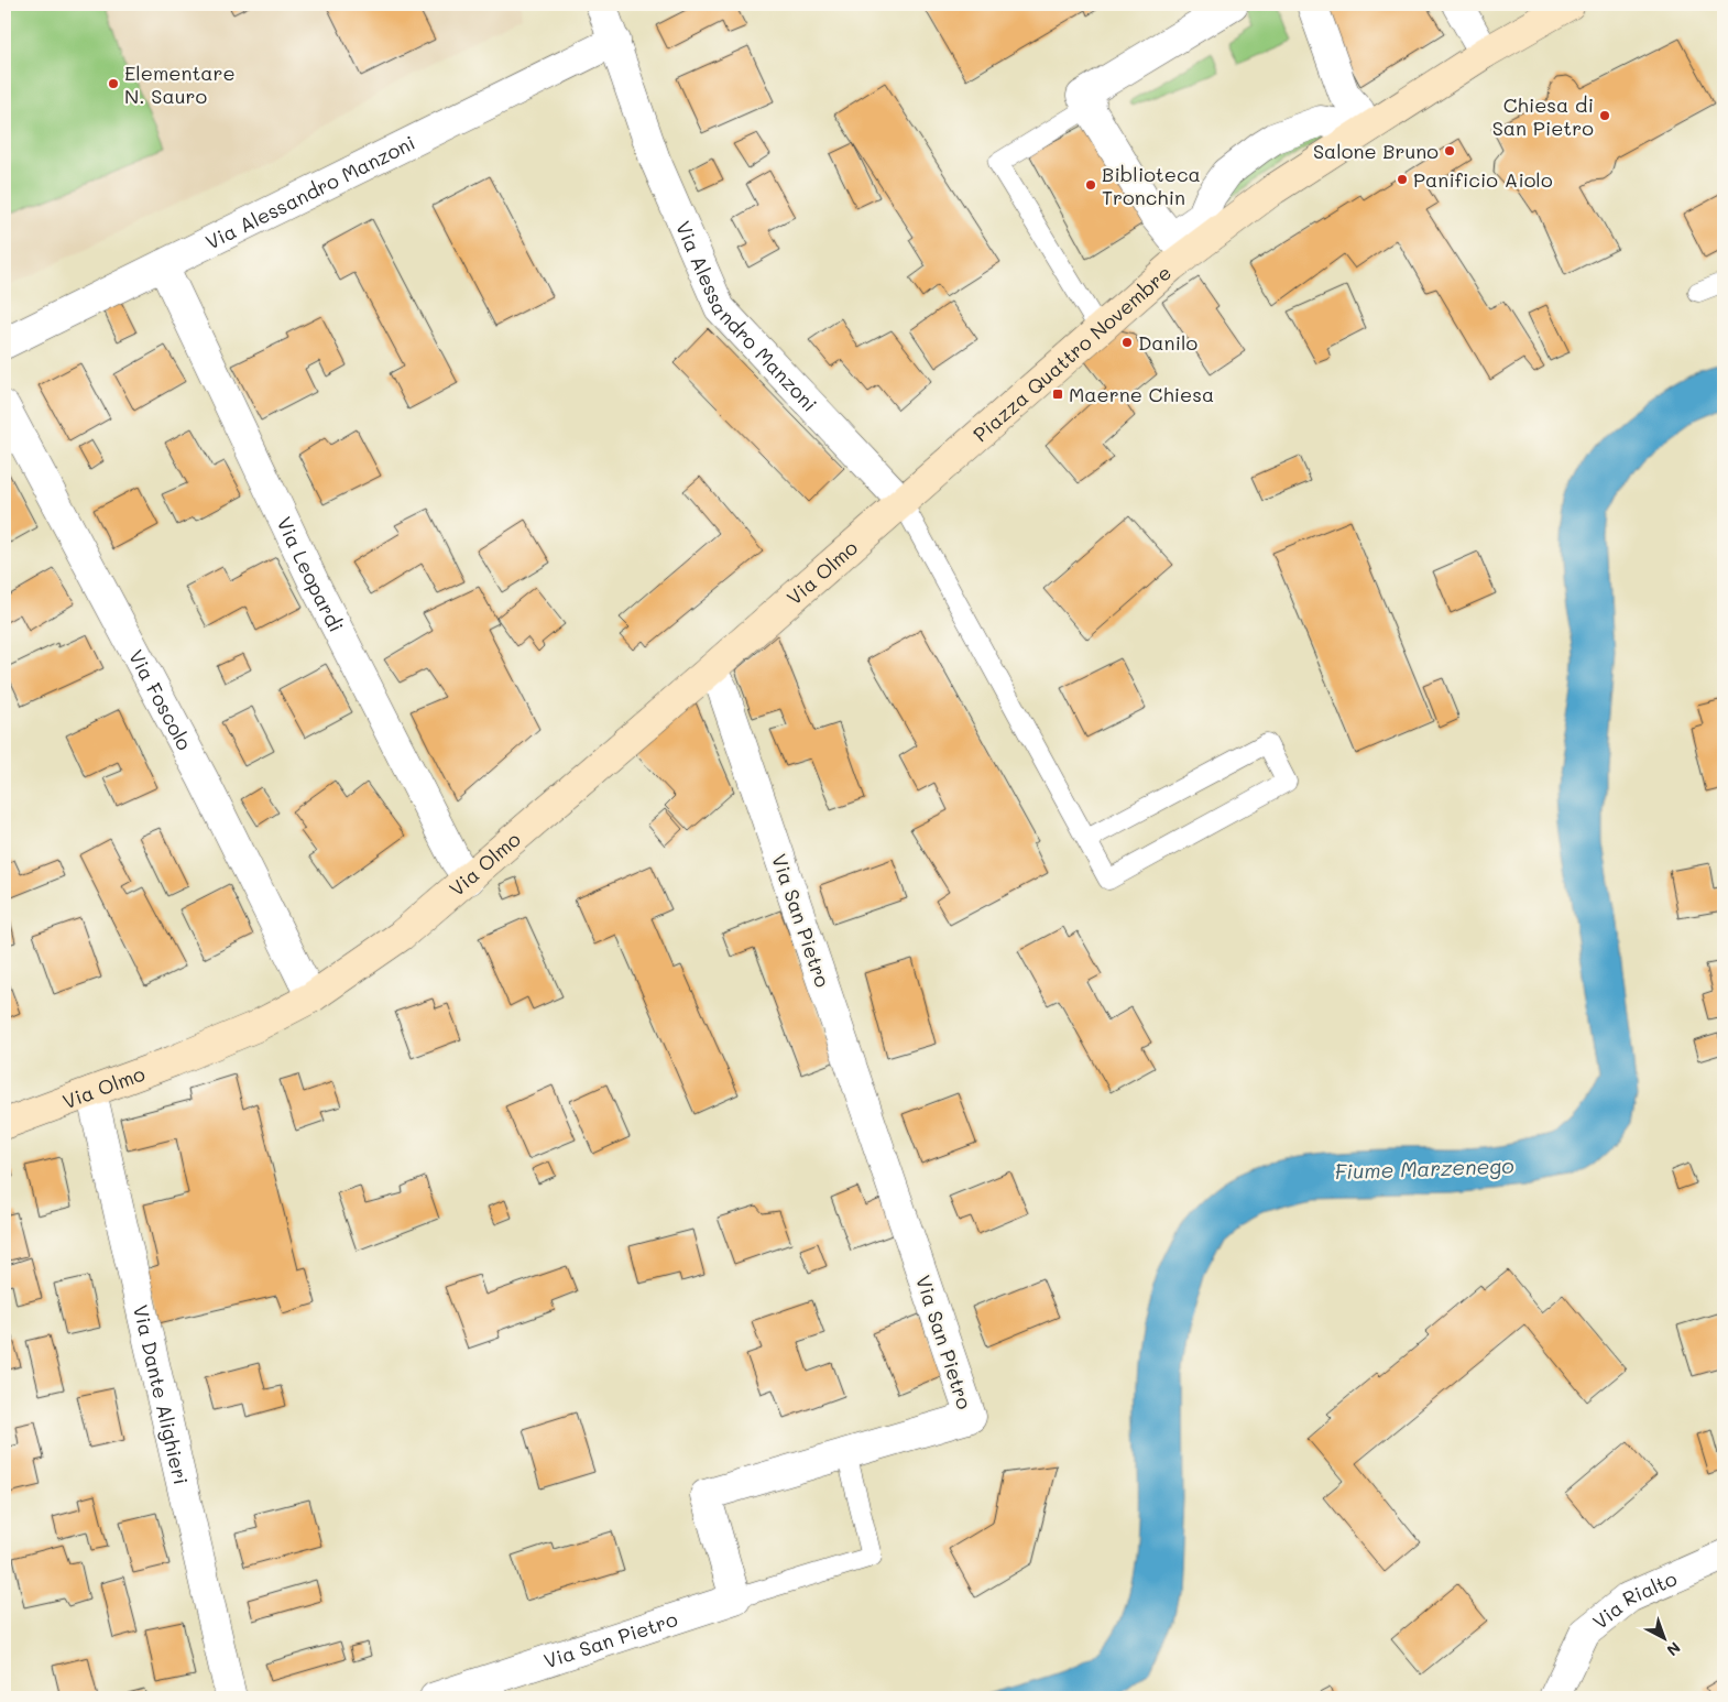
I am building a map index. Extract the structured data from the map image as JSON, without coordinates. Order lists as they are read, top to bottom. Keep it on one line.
{"streets":{"street":["Via Alessandro Manzoni","Piazza Quattro Novembre","Via Olmo","Via Leopardi","Via Foscolo","Via San Pietro","Via Dante Alighieri","Via Rialto"]},"crossings":[["Via Alessandro Manzoni","Piazza Quattro Novembre"],["Via Alessandro Manzoni","Via Olmo"],["Via Alessandro Manzoni","Via Leopardi"],["Piazza Quattro Novembre","Via Olmo"],["Via Olmo","Via Leopardi"],["Via Olmo","Via Foscolo"],["Via Olmo","Via San Pietro"],["Via Olmo","Via Dante Alighieri"]],"water":["Fiume Marzenego"],"places":{"other":["Elementare N. Sauro","Chiesa di San Pietro","Salone Bruno","Panificio Aiolo","Biblioteca Tronchin","Danilo"],"transit":["Maerne Chiesa"]},"north":"bottom right"}
